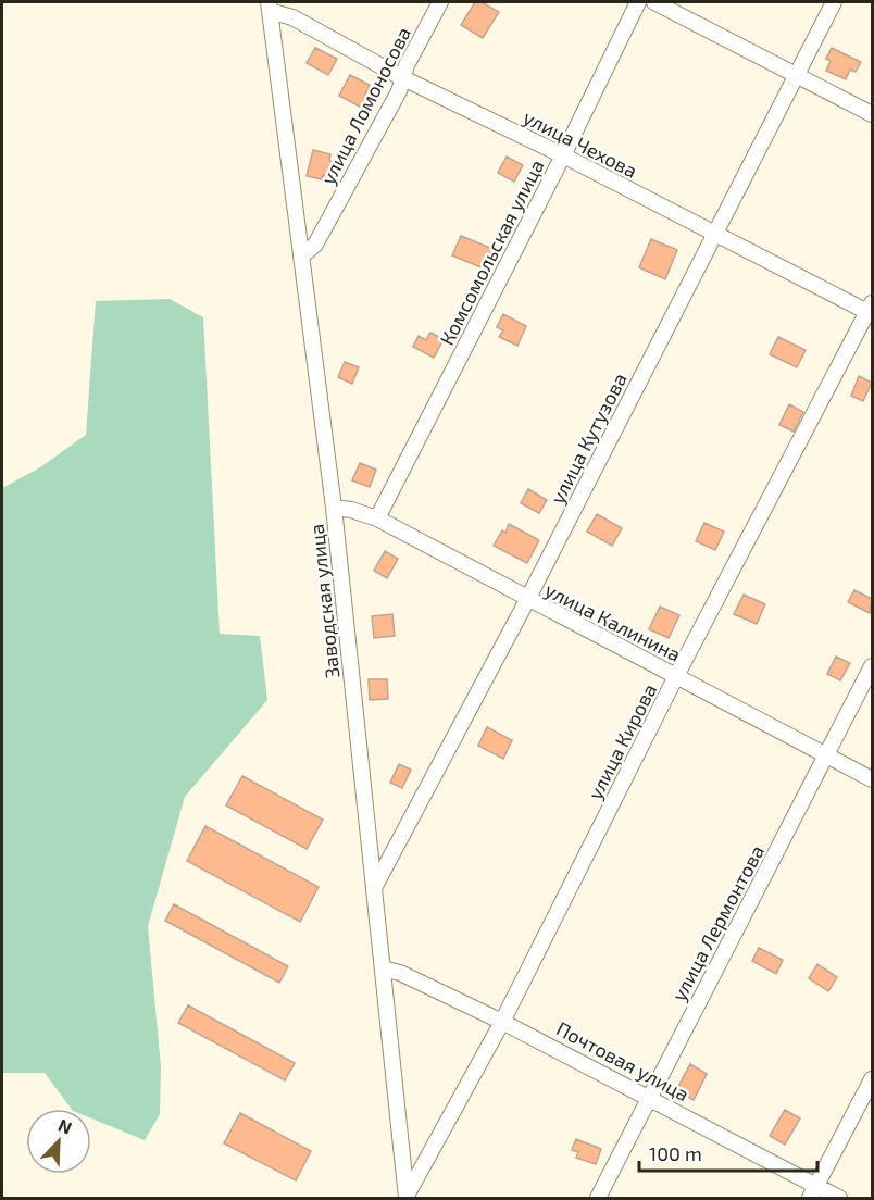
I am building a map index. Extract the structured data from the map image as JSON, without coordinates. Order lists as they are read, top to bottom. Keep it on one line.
{"streets":{"street":["улица Ломоносова","улица Чехова","Комсомольская улица","улица Кутузова","Заводская улица","улица Калинина","улица Кирова","улица Лермонтова","Почтовая улица"]},"crossings":[["улица Ломоносова","улица Чехова"],["улица Ломоносова","Заводская улица"],["улица Чехова","Комсомольская улица"],["улица Чехова","улица Кутузова"],["улица Чехова","Заводская улица"],["улица Чехова","улица Кирова"],["Комсомольская улица","улица Калинина"],["улица Кутузова","Заводская улица"],["улица Кутузова","улица Калинина"],["Заводская улица","улица Калинина"],["Заводская улица","улица Кирова"],["Заводская улица","Почтовая улица"],["улица Калинина","улица Кирова"],["улица Калинина","улица Лермонтова"],["улица Кирова","Почтовая улица"],["улица Лермонтова","Почтовая улица"]],"scale_bar":"100 m","north":"top right"}
